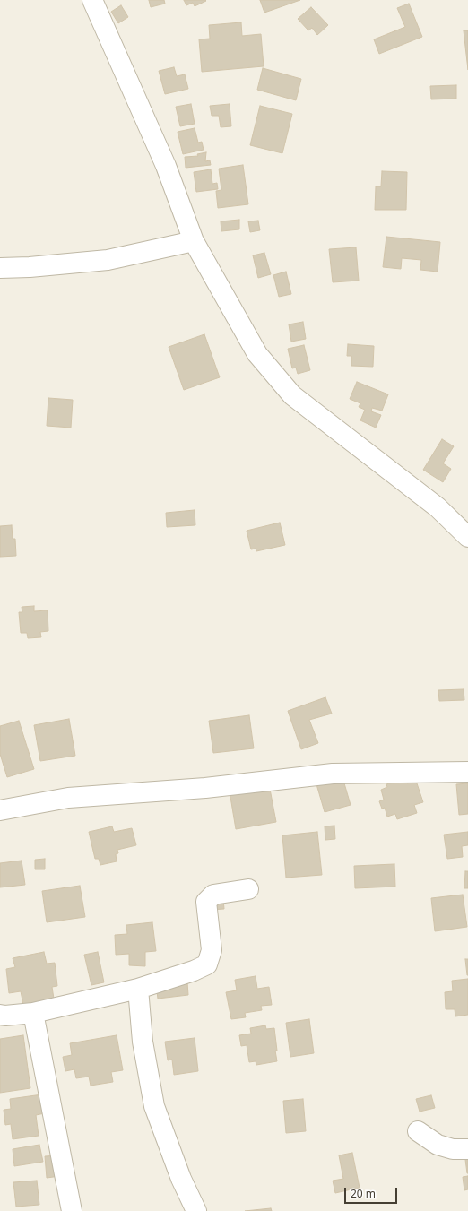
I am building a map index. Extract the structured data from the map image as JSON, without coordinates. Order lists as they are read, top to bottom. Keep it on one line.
{"scale_bar":"20 m"}
